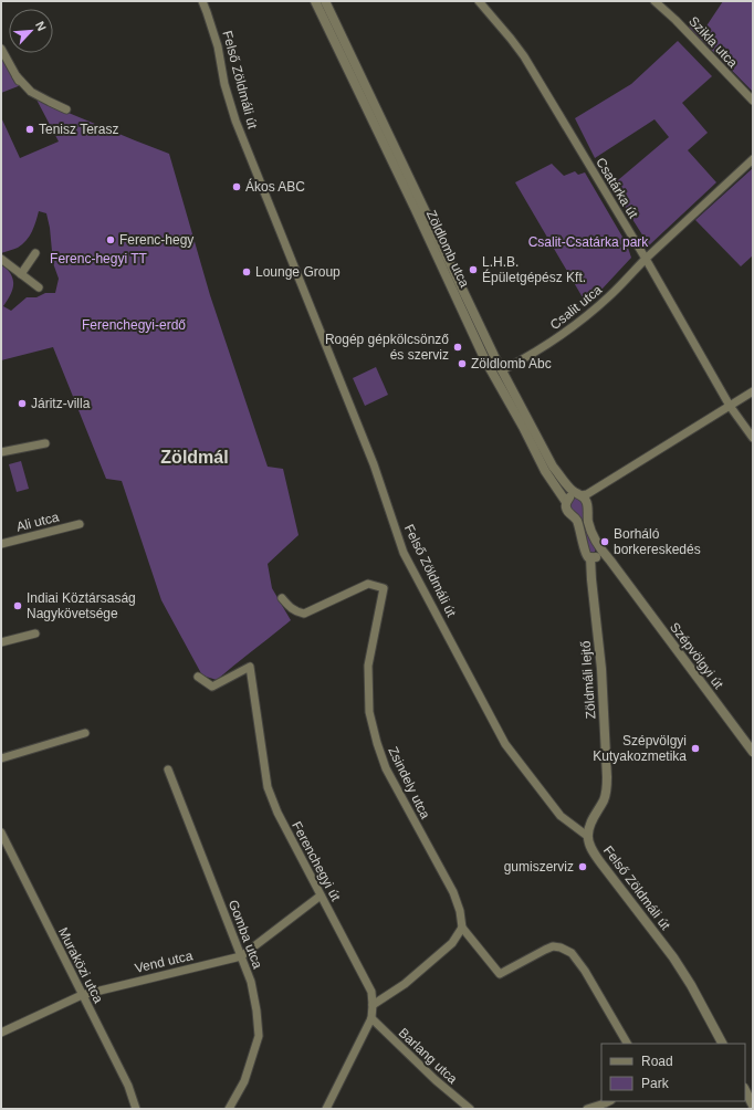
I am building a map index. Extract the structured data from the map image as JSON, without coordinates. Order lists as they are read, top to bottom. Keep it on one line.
{"streets":{"street":["Szikla utca","Felső Zöldmáli út","Csatárka út","Zöldlomb utca","Csalit utca","Ali utca","Szépvölgyi út","Zöldmáli lejtő","Zsindely utca","Ferenchegyi út","Gomba utca","Vend utca","Muraközi utca","Barlang utca"]},"crossings":[["Felső Zöldmáli út","Zöldmáli lejtő"],["Csatárka út","Csalit utca"],["Zöldlomb utca","Csalit utca"],["Zöldlomb utca","Szépvölgyi út"],["Szépvölgyi út","Zöldmáli lejtő"],["Ferenchegyi út","Vend utca"],["Ferenchegyi út","Barlang utca"],["Gomba utca","Vend utca"],["Vend utca","Muraközi utca"]],"districts":["Zöldmál"],"parks":["Csalit-Csatárka park","Ferenc-hegyi TT","Ferenchegyi-erdő"],"places":["Tenisz Terasz","Ákos ABC","Ferenc-hegy","L.H.B. Épületgépész Kft.","Lounge Group","Rogép gépkölcsönző és szerviz","Zöldlomb Abc","Járitz-villa","Borháló borkereskedés","Indiai Köztársaság Nagykövetsége","Szépvölgyi Kutyakozmetika","gumiszerviz"],"legend":["Road","Park"],"north":"top right"}
